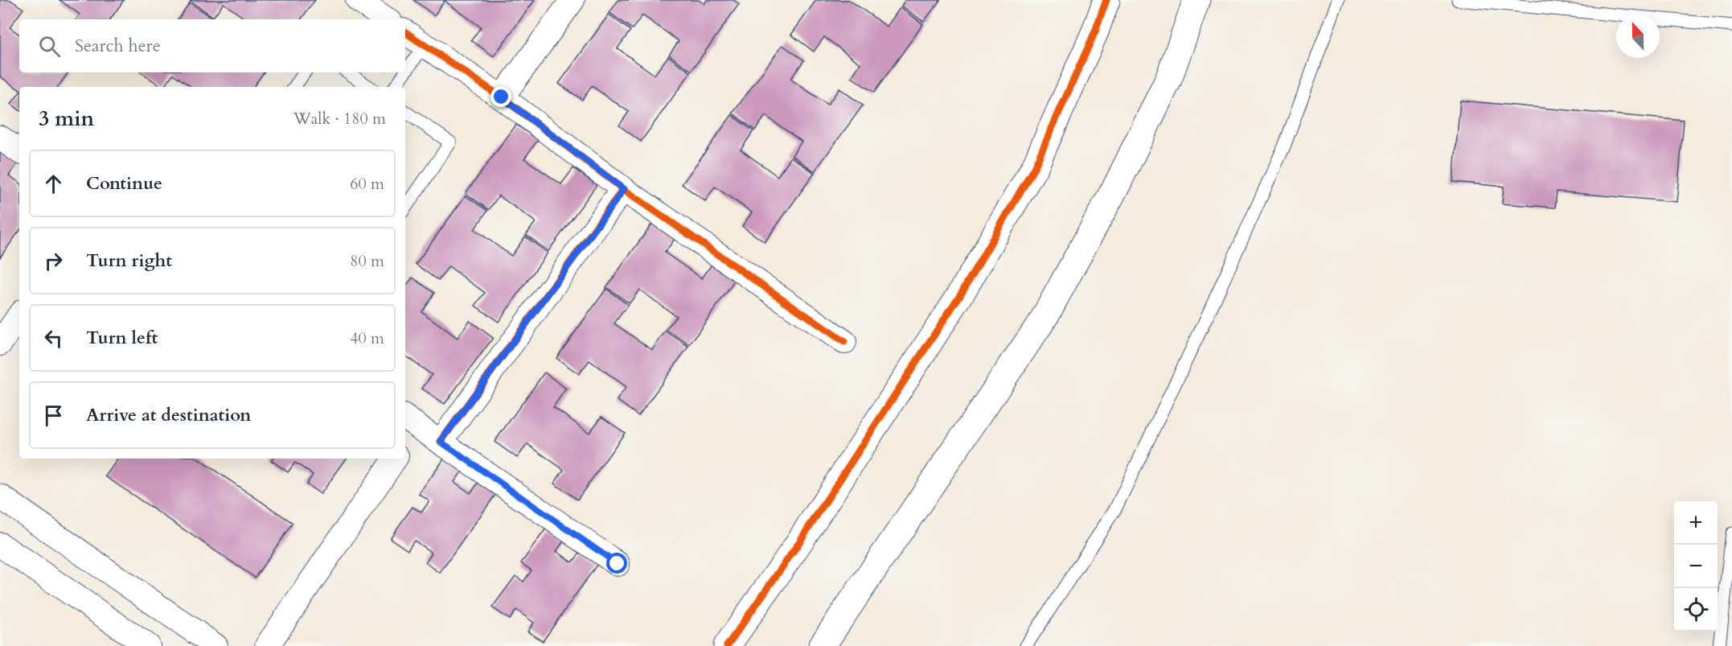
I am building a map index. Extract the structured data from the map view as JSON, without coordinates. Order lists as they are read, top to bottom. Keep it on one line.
{"north":"top","page":{"search":"Search here","heading":["3 min","Walk · 180 m"],"list":[["Continue","60 m"],["Turn right","80 m"],["Turn left","40 m"],"Arrive at destination"],"map_buttons":["+","−"]}}
